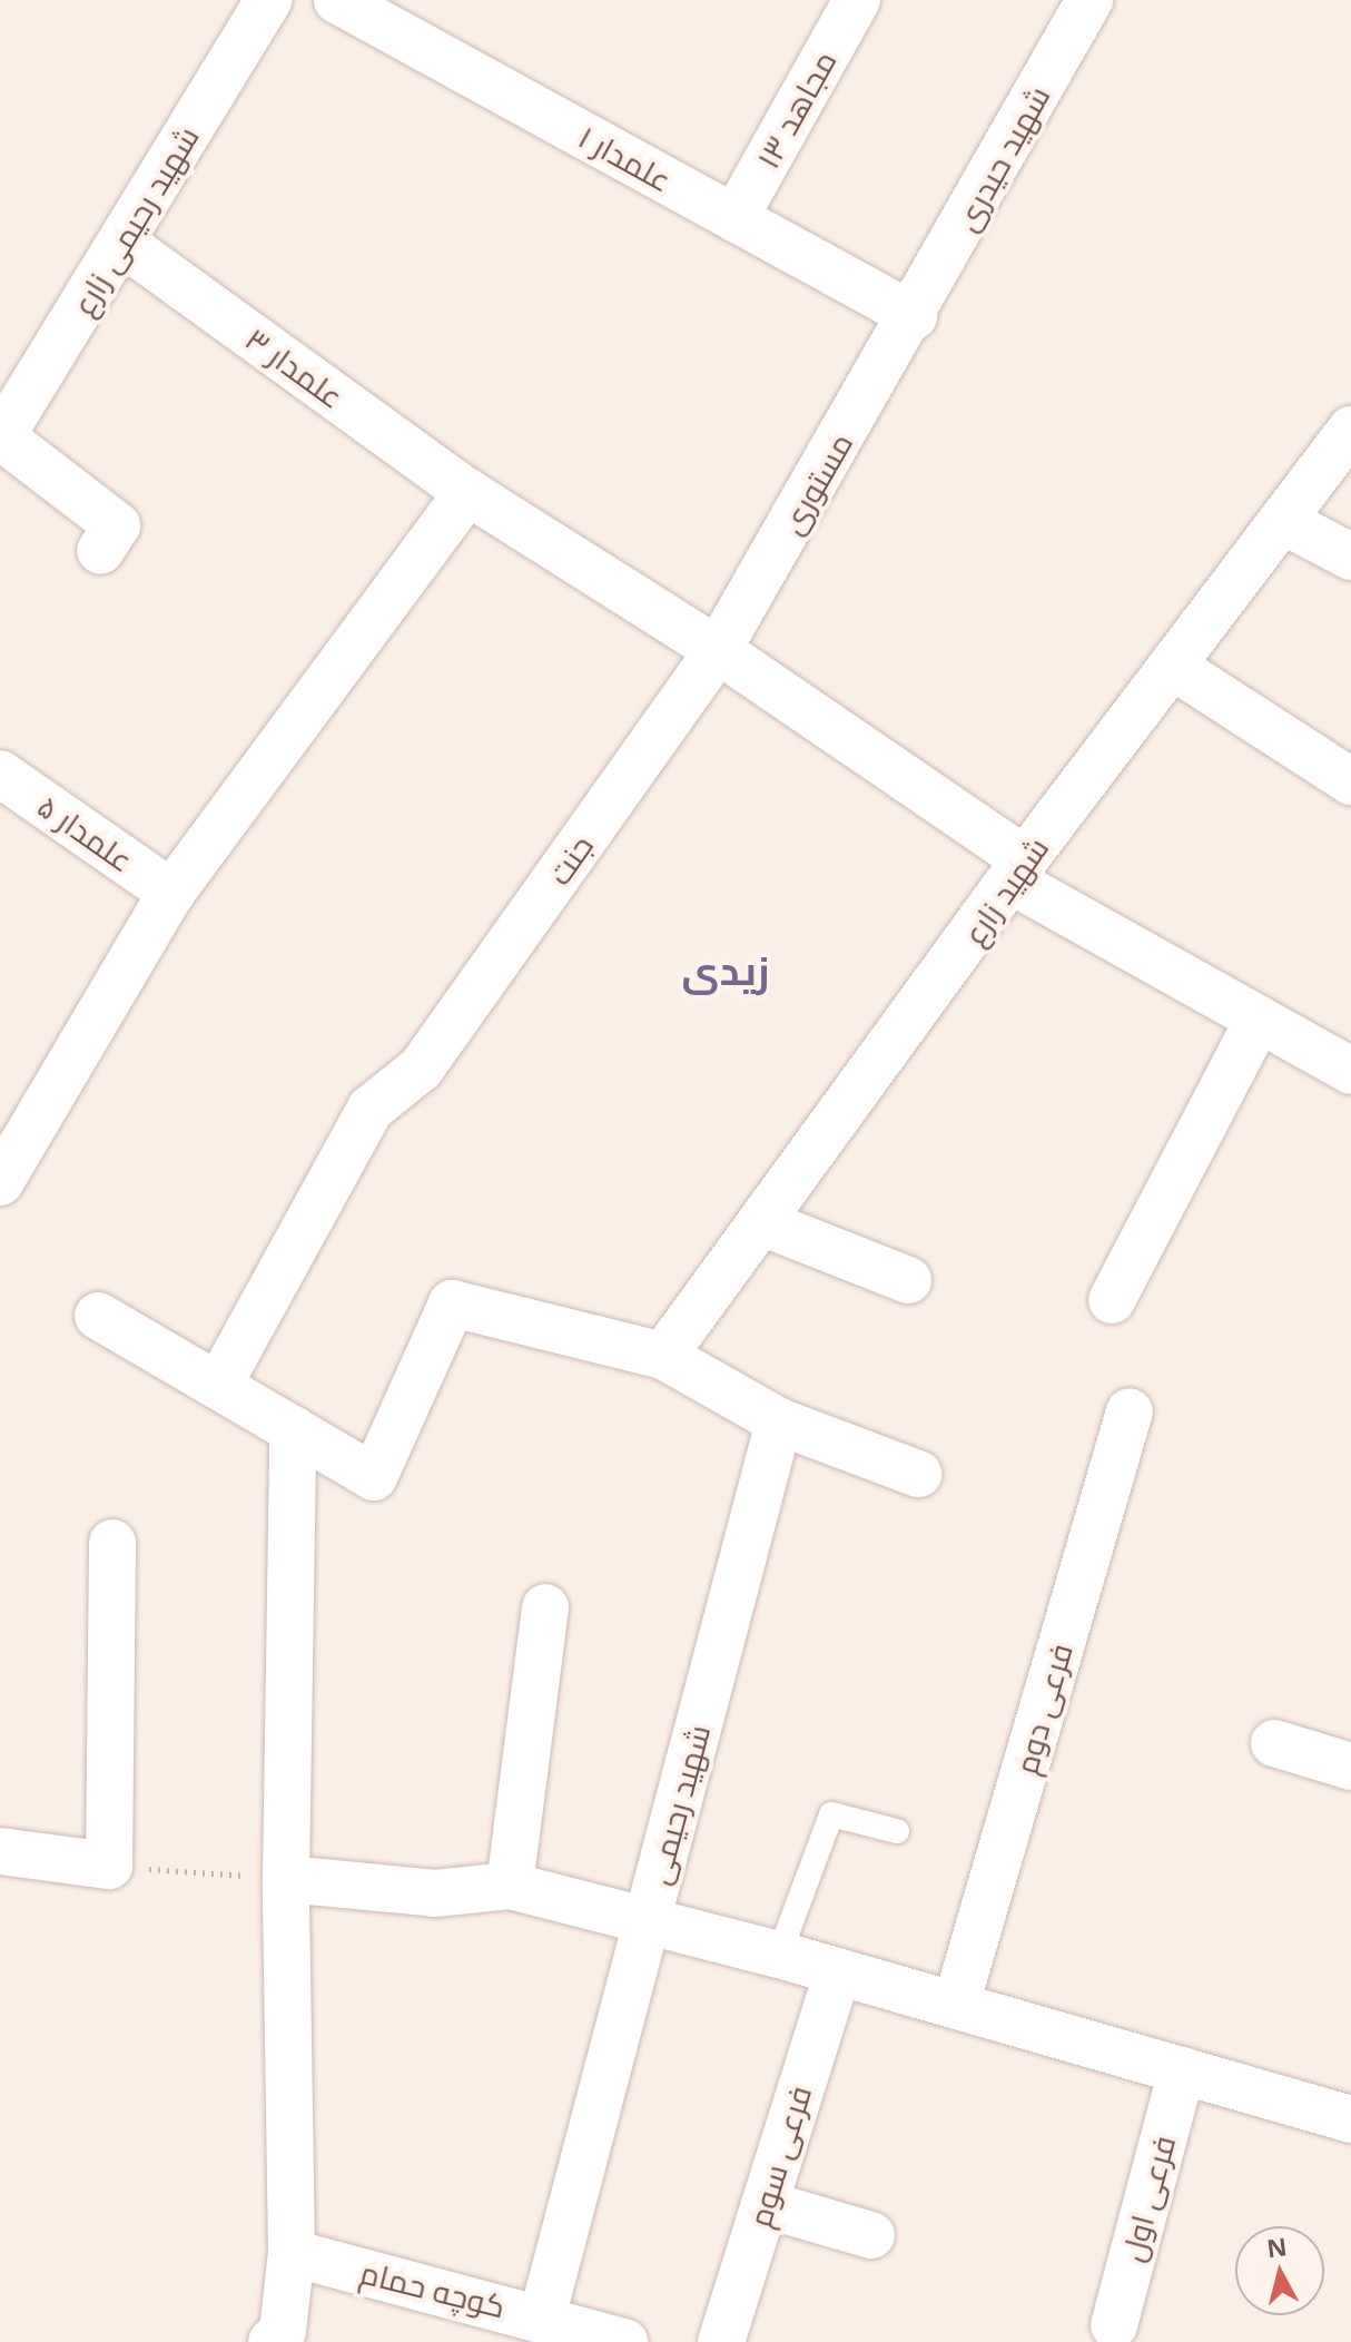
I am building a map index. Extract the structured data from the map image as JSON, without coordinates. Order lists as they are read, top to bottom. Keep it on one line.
{"streets":{"street":["مجاهد ۱۳","علمدار ۱","شهید حیدری","شهید رحیمی زارع","علمدار ۳","مستوری","علمدار ۵","جنت","شهید زارع","فرعی دوم","شهید رحیمی","فرعی سوم","فرعی اول","کوچه حمام"]},"crossings":[["مجاهد ۱۳","علمدار ۱"],["علمدار ۱","شهید حیدری"],["علمدار ۱","مستوری"],["شهید حیدری","مستوری"],["شهید رحیمی زارع","علمدار ۳"],["علمدار ۳","مستوری"],["علمدار ۳","جنت"],["علمدار ۳","شهید زارع"],["مستوری","جنت"],["شهید رحیمی","کوچه حمام"]],"districts":["زیدی"],"north":"top"}
